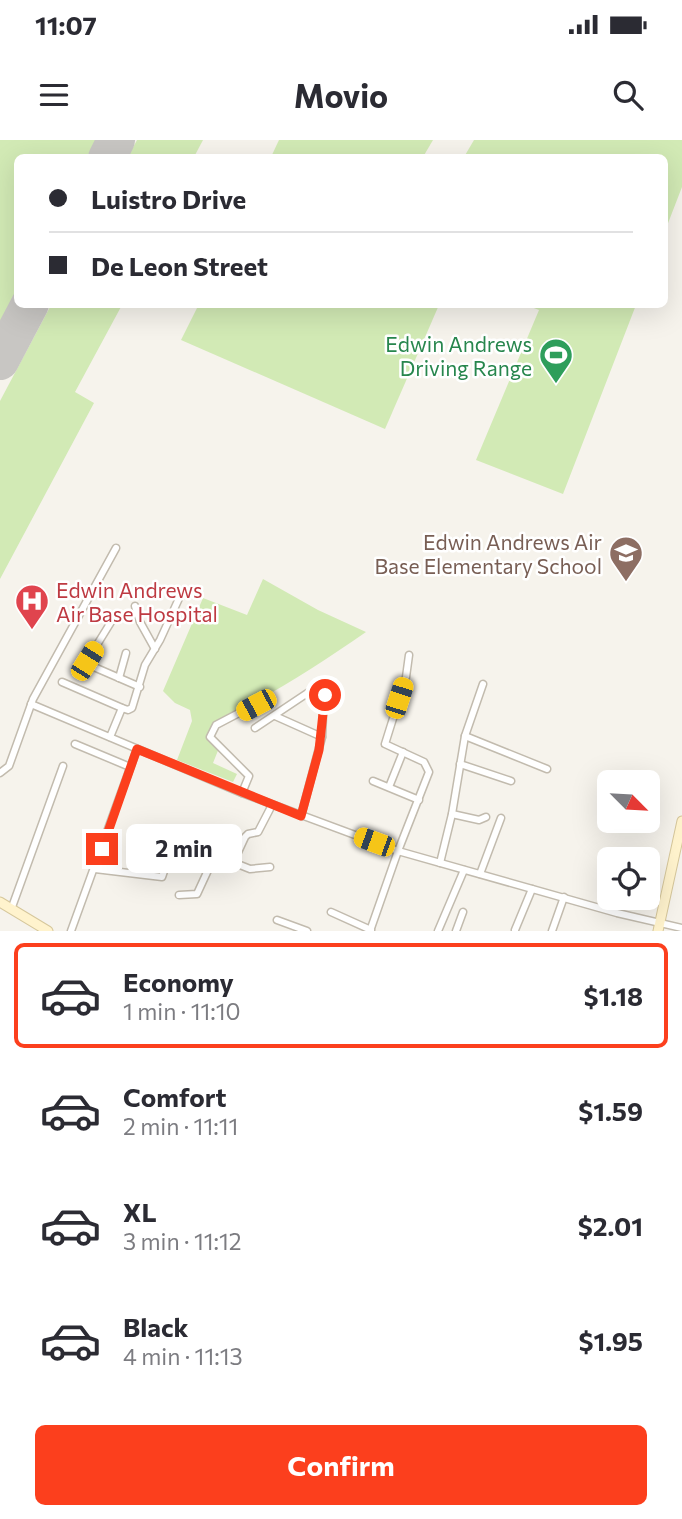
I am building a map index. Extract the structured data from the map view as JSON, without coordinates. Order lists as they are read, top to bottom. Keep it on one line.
{"places":{"sports":["Edwin Andrews Driving Range"],"school or university":["Edwin Andrews Air Base Elementary School"],"hospital":["Edwin Andrews Air Base Hospital"]},"north":"bottom right","page":{"status":"11:07","header":"Movio","banner":["Luistro Drive","De Leon Street"],"bubble":"2 min","list":[{"name":"Economy","note":"1 min · 11:10","value":"$1.18"},{"name":"Comfort","note":"2 min · 11:11","value":"$1.59"},{"name":"XL","note":"3 min · 11:12","value":"$2.01"},{"name":"Black","note":"4 min · 11:13","value":"$1.95"}],"buttons":"Confirm"}}
